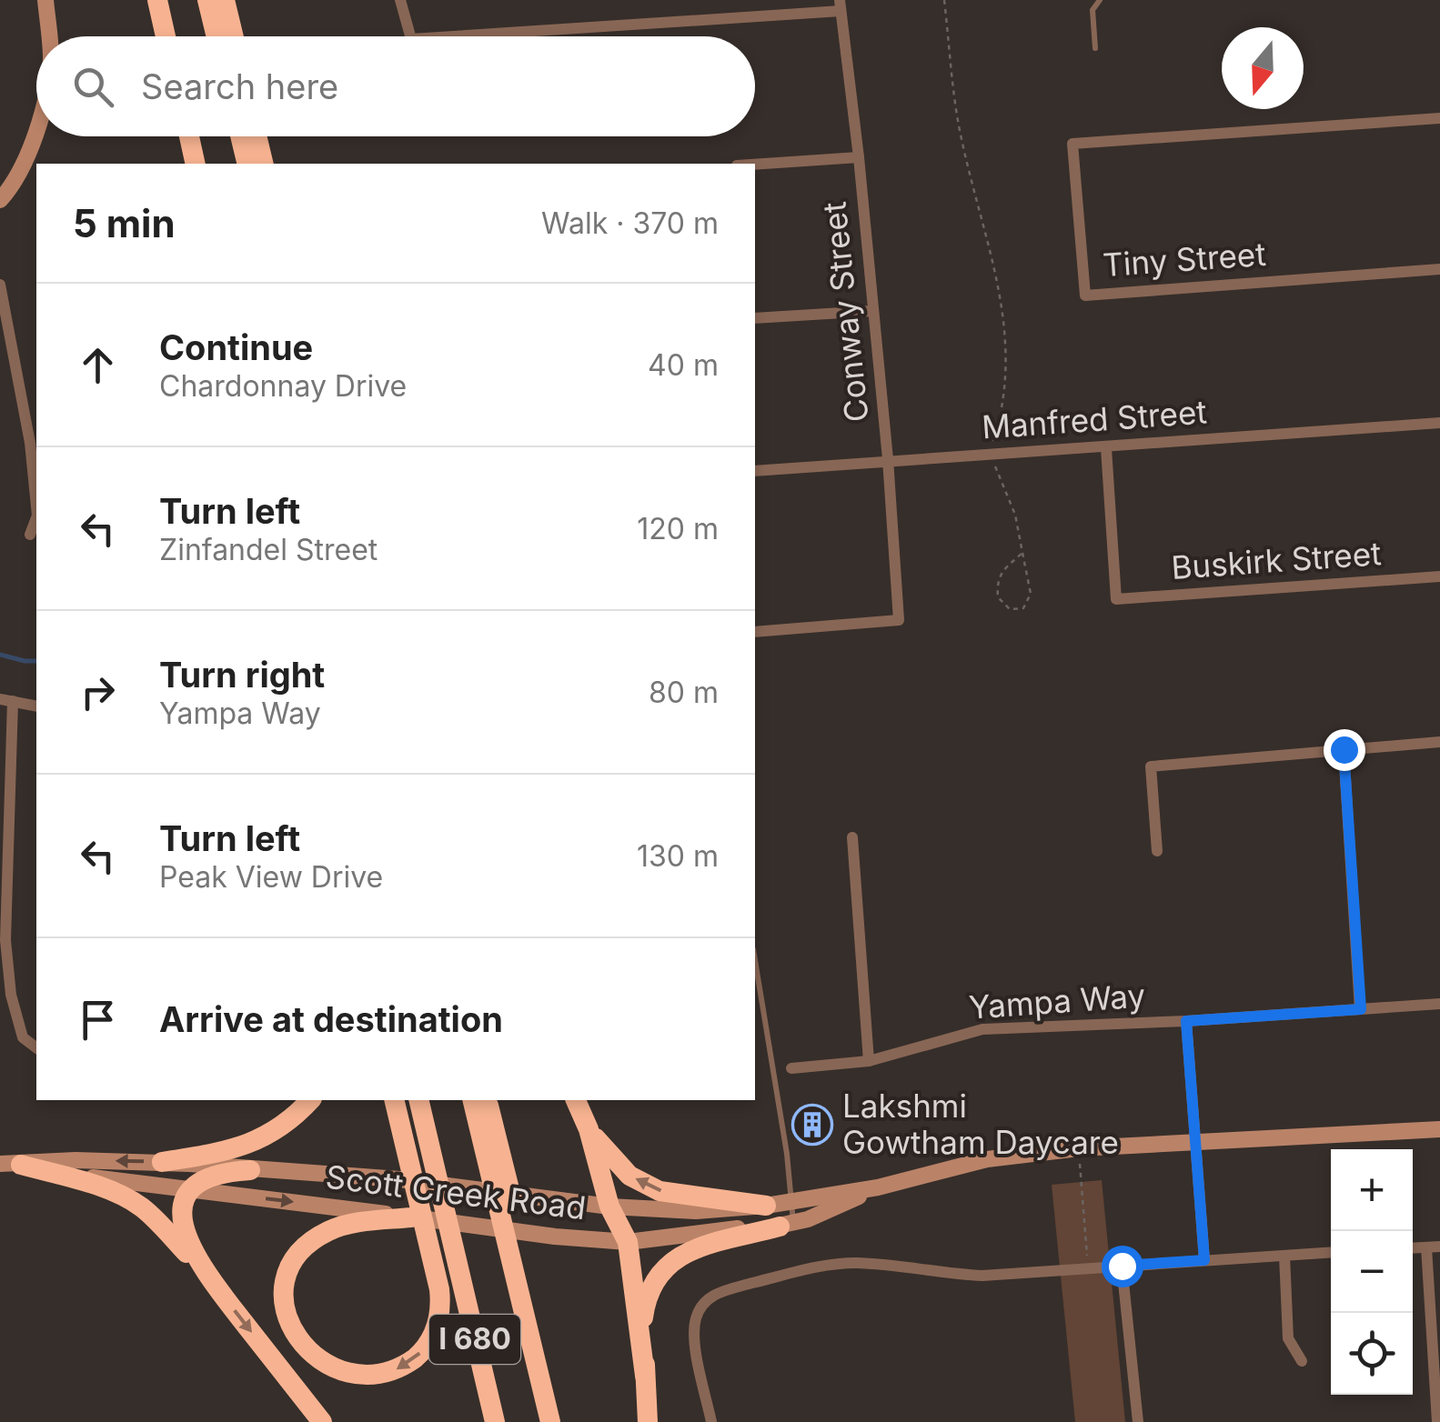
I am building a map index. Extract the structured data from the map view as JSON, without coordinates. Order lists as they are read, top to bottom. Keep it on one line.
{"streets":{"highway":["I 680"],"main road":["Scott Creek Road"],"street":["Tiny Street","Conway Street","Manfred Street","Buskirk Street","Yampa Way"]},"crossings":[["Conway Street","Manfred Street"],["Manfred Street","Buskirk Street"]],"places":{"building":["Lakshmi Gowtham Daycare"]},"north":"bottom","page":{"search":"Search here","heading":["5 min","Walk · 370 m"],"list":[["Continue","Chardonnay Drive","40 m"],["Turn left","Zinfandel Street","120 m"],["Turn right","Yampa Way","80 m"],["Turn left","Peak View Drive","130 m"],"Arrive at destination"],"map_buttons":["+","−"]}}
